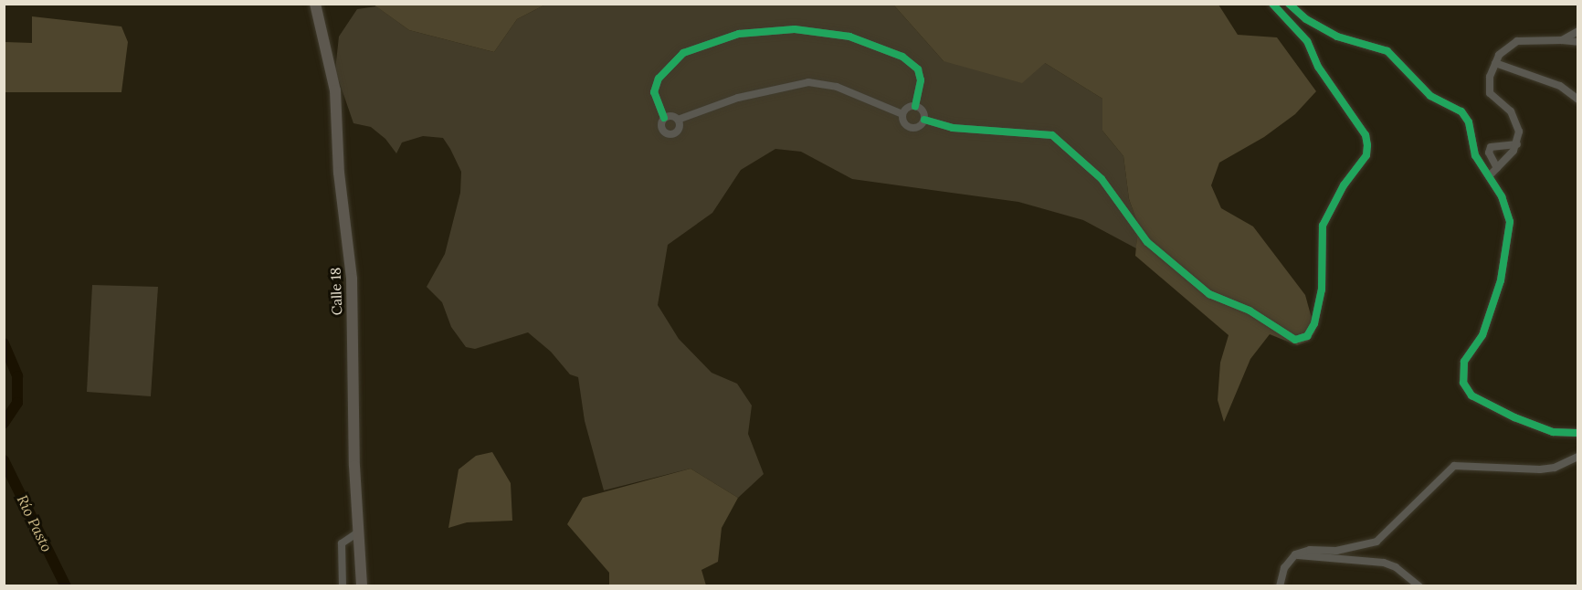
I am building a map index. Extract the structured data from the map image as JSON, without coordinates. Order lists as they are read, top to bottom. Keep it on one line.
{"streets":{"main road":["Calle 18"]},"water":["Río Pasto"]}
